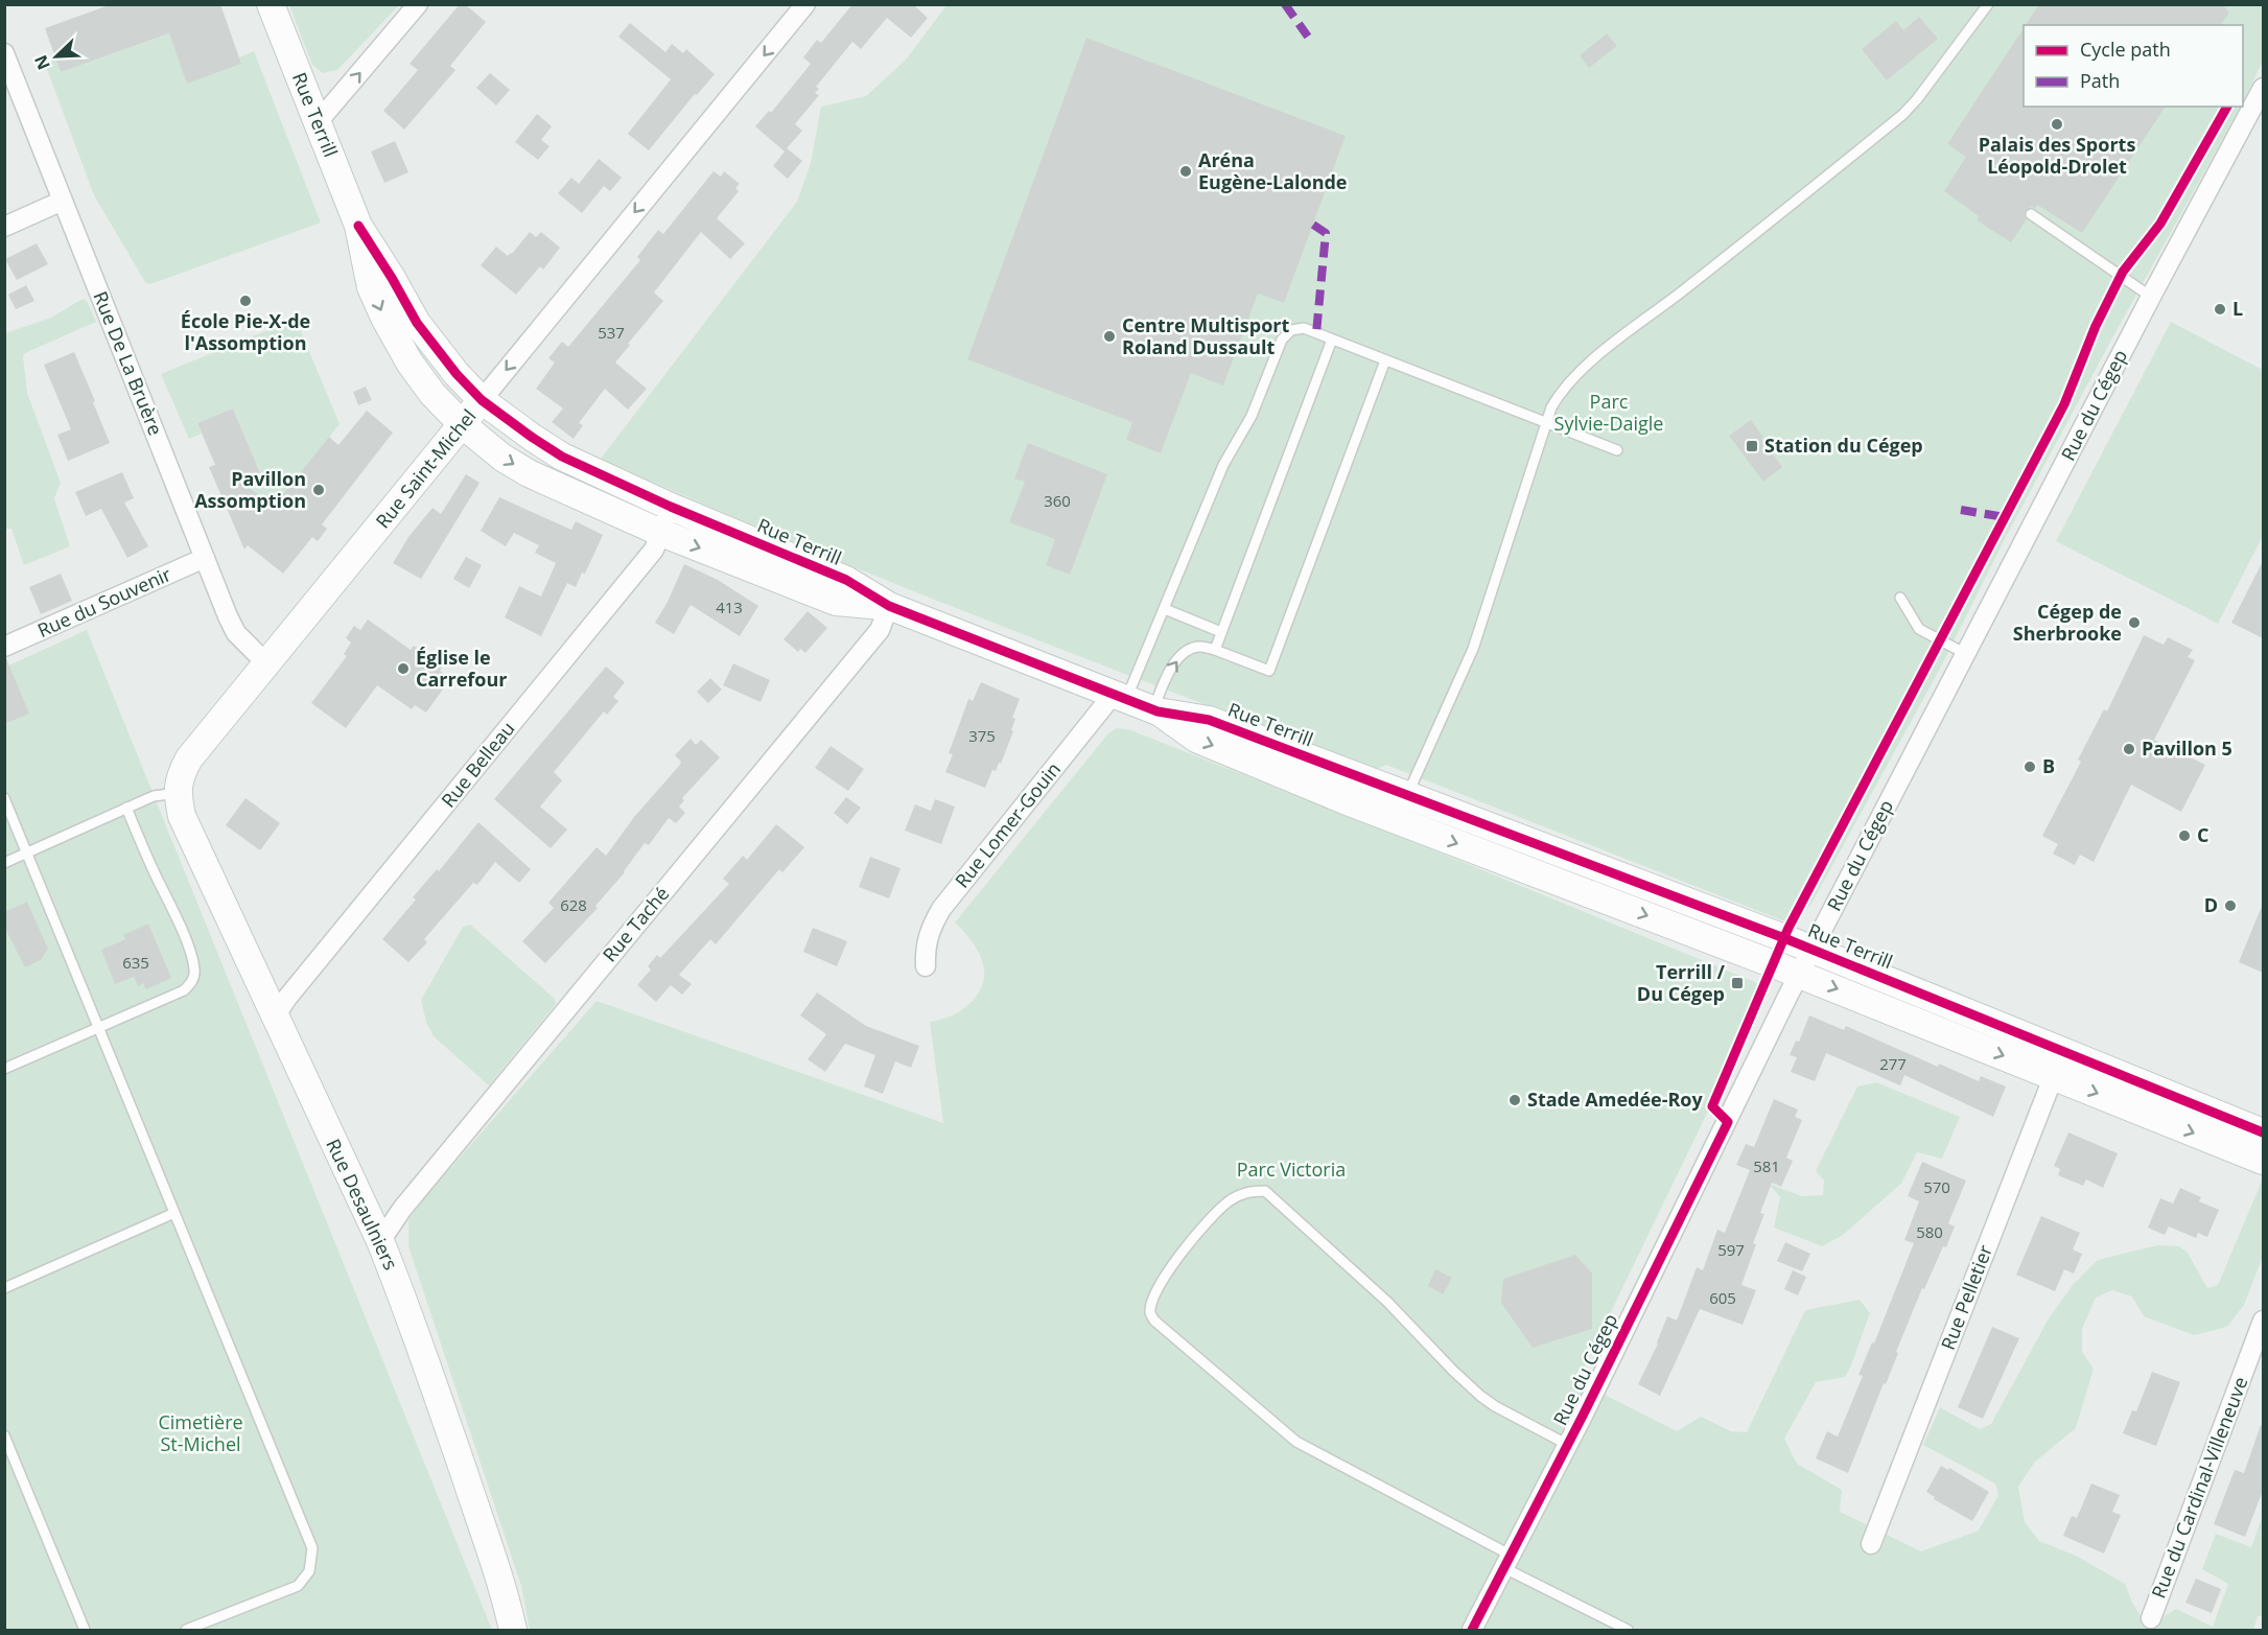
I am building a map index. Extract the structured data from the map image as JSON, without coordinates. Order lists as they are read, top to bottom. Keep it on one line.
{"streets":{"street":["Rue Terrill","Rue De La Bruère","Rue du Cégep","Rue Saint-Michel","Rue du Souvenir","Rue Belleau","Rue Lomer-Gouin","Rue Taché","Rue Desaulniers","Rue Pelletier","Rue du Cardinal-Villeneuve"]},"crossings":[["Rue Terrill","Rue du Cégep"],["Rue Terrill","Rue Saint-Michel"],["Rue Terrill","Rue Belleau"],["Rue Terrill","Rue Lomer-Gouin"],["Rue Terrill","Rue Taché"],["Rue Terrill","Rue Pelletier"],["Rue De La Bruère","Rue Saint-Michel"],["Rue De La Bruère","Rue du Souvenir"],["Rue Saint-Michel","Rue Desaulniers"],["Rue Belleau","Rue Desaulniers"],["Rue Taché","Rue Desaulniers"]],"one_way":["Rue Saint-Michel"],"parks":["Parc Sylvie-Daigle","Parc Victoria","Cimetière St-Michel"],"places":{"other":["Palais des Sports Léopold-Drolet","Aréna Eugène-Lalonde","École Pie-X-de l'Assomption","L","Centre Multisport Roland Dussault","Pavillon Assomption","Cégep de Sherbrooke","Église le Carrefour","Pavillon 5","B","C","D","Stade Amedée-Roy"],"transit":["Station du Cégep","Terrill / Du Cégep"]},"house_numbers":["537","360","413","375","628","635","277","581","570","580","597","605"],"legend":["Cycle path","Path"],"north":"bottom left"}
